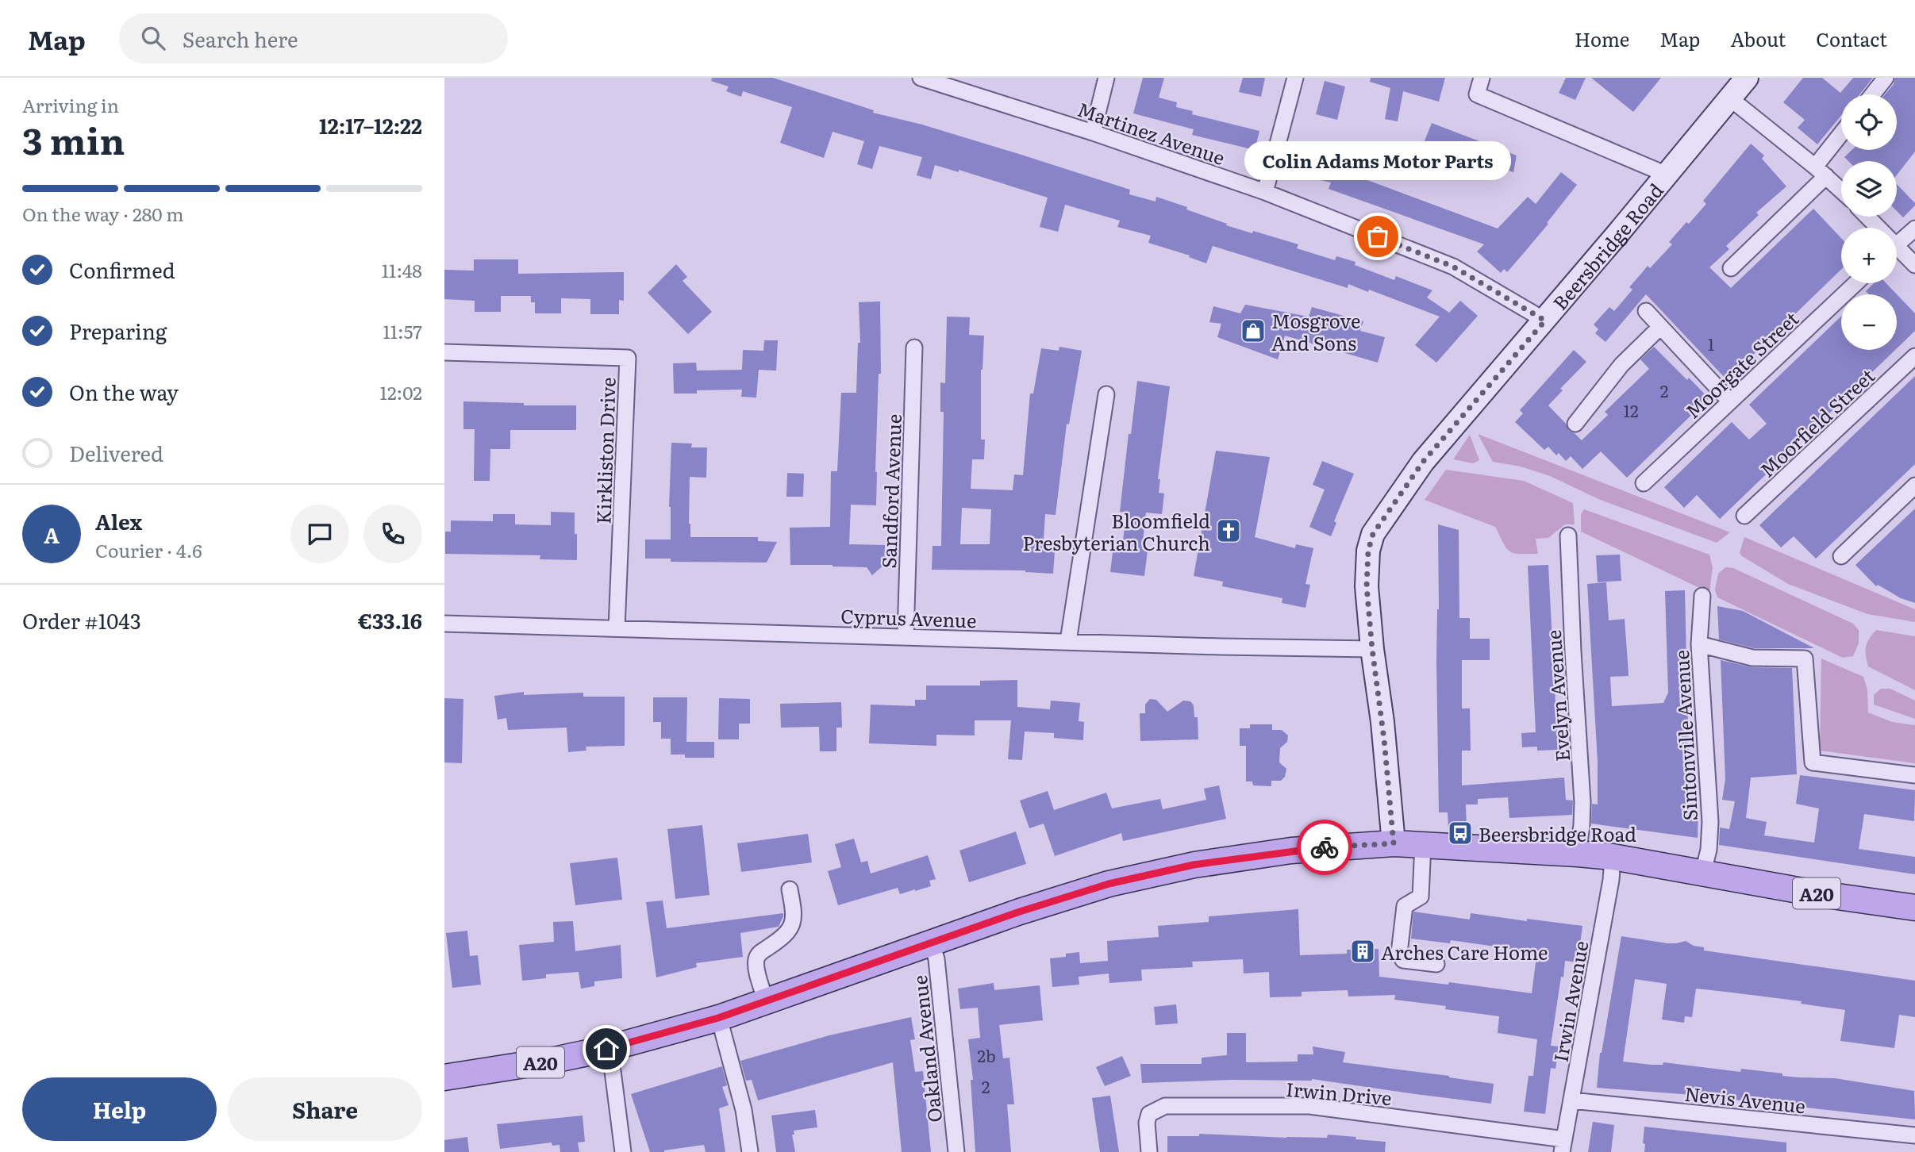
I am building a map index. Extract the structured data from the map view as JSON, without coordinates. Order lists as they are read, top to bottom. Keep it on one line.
{"streets":{"main road":["Beersbridge Road","A20"],"street":["Martinez Avenue","Moorgate Street","Moorfield Street","Kirkliston Drive","Sandford Avenue","Cyprus Avenue","Evelyn Avenue","Sintonville Avenue","Irwin Avenue","Oakland Avenue","Irwin Drive","Nevis Avenue"]},"crossings":[["Martinez Avenue","Beersbridge Road"],["Beersbridge Road","Cyprus Avenue"],["Beersbridge Road","A20"],["Kirkliston Drive","Cyprus Avenue"],["Sandford Avenue","Cyprus Avenue"],["Evelyn Avenue","A20"],["Sintonville Avenue","A20"],["A20","Irwin Avenue"],["A20","Oakland Avenue"],["Irwin Avenue","Irwin Drive"],["Irwin Avenue","Nevis Avenue"]],"places":{"other":["Colin Adams Motor Parts"],"shop":["Mosgrove And Sons"],"church":["Bloomfield Presbyterian Church"],"bus stop":["Beersbridge Road"],"building":["Arches Care Home"]},"house_numbers":["1","2","12","2b","2"],"page":{"header":"Map","search":"Search here","nav":["Home","Map","About","Contact"],"heading":["3 min","Arriving in","12:17–12:22"],"panel":["Alex","Courier · 4.6","Order #1043","€33.16"],"map_buttons":["+","−"],"bubble":"Colin Adams Motor Parts","bar":"On the way · 280 m","list":[["Confirmed","11:48"],["Preparing","11:57"],["On the way","12:02"],"Delivered"],"round":"A","buttons":["Help","Share"]}}
